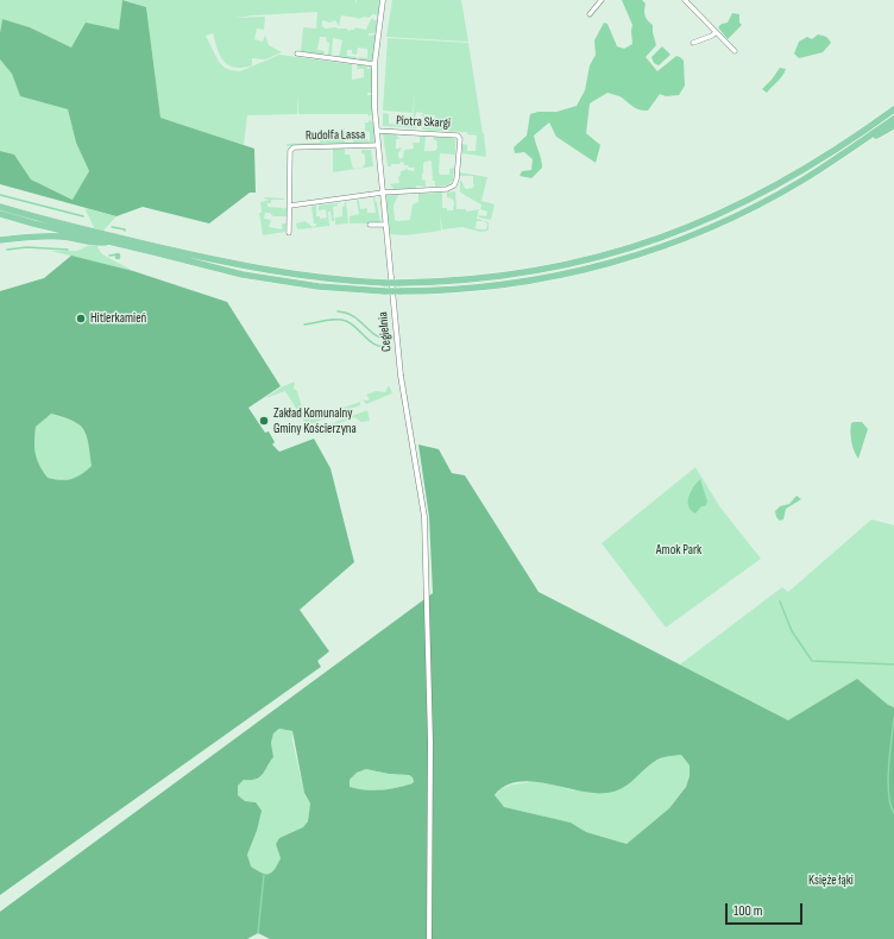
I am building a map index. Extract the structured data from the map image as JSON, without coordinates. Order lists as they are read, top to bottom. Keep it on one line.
{"streets":{"street":["Piotra Skargi","Rudolfa Lassa","Cegielnia"]},"crossings":[["Piotra Skargi","Cegielnia"],["Rudolfa Lassa","Cegielnia"]],"parks":["Amok Park","Księże łąki"],"places":["Hitlerkamień","Zakład Komunalny Gminy Kościerzyna"],"scale_bar":"100 m"}
